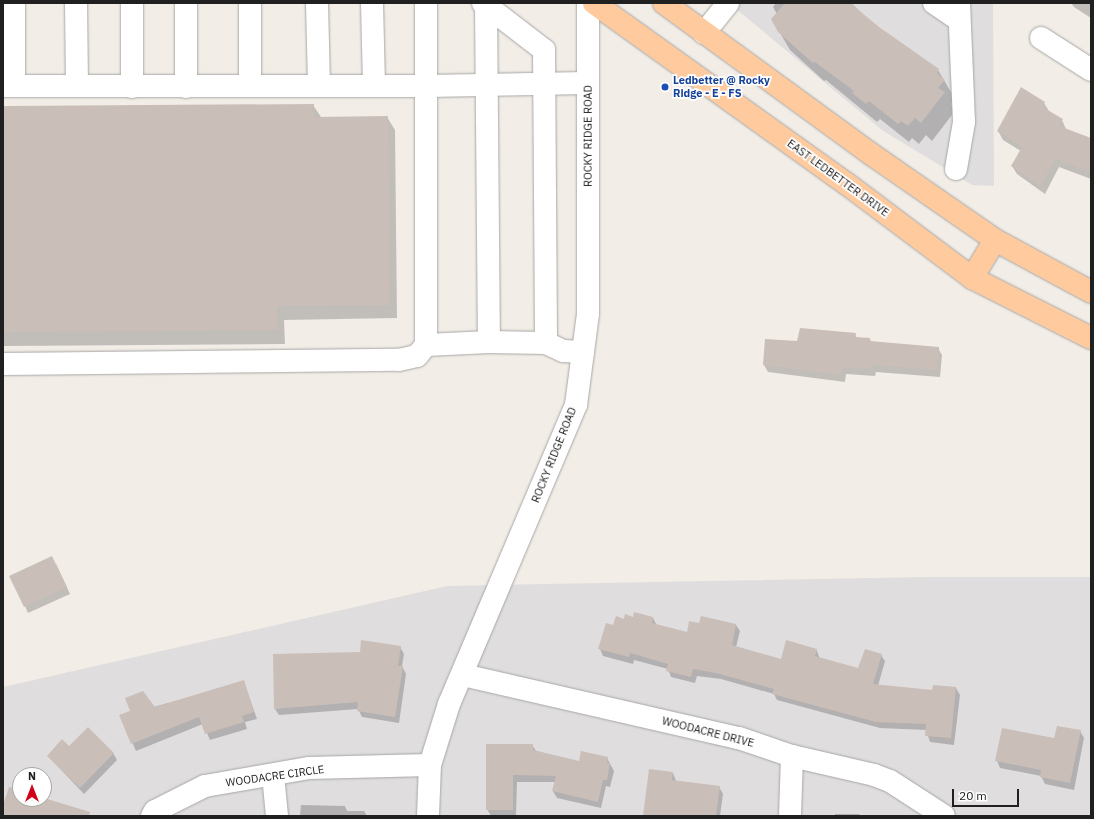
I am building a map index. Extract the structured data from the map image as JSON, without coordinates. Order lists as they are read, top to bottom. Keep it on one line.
{"streets":{"main road":["EAST LEDBETTER DRIVE"],"street":["ROCKY RIDGE ROAD","WOODACRE DRIVE","WOODACRE CIRCLE"]},"crossings":[["ROCKY RIDGE ROAD","WOODACRE DRIVE"],["ROCKY RIDGE ROAD","WOODACRE CIRCLE"]],"places":["Ledbetter @ Rocky Ridge - E - FS"],"scale_bar":"20 m","north":"top"}
